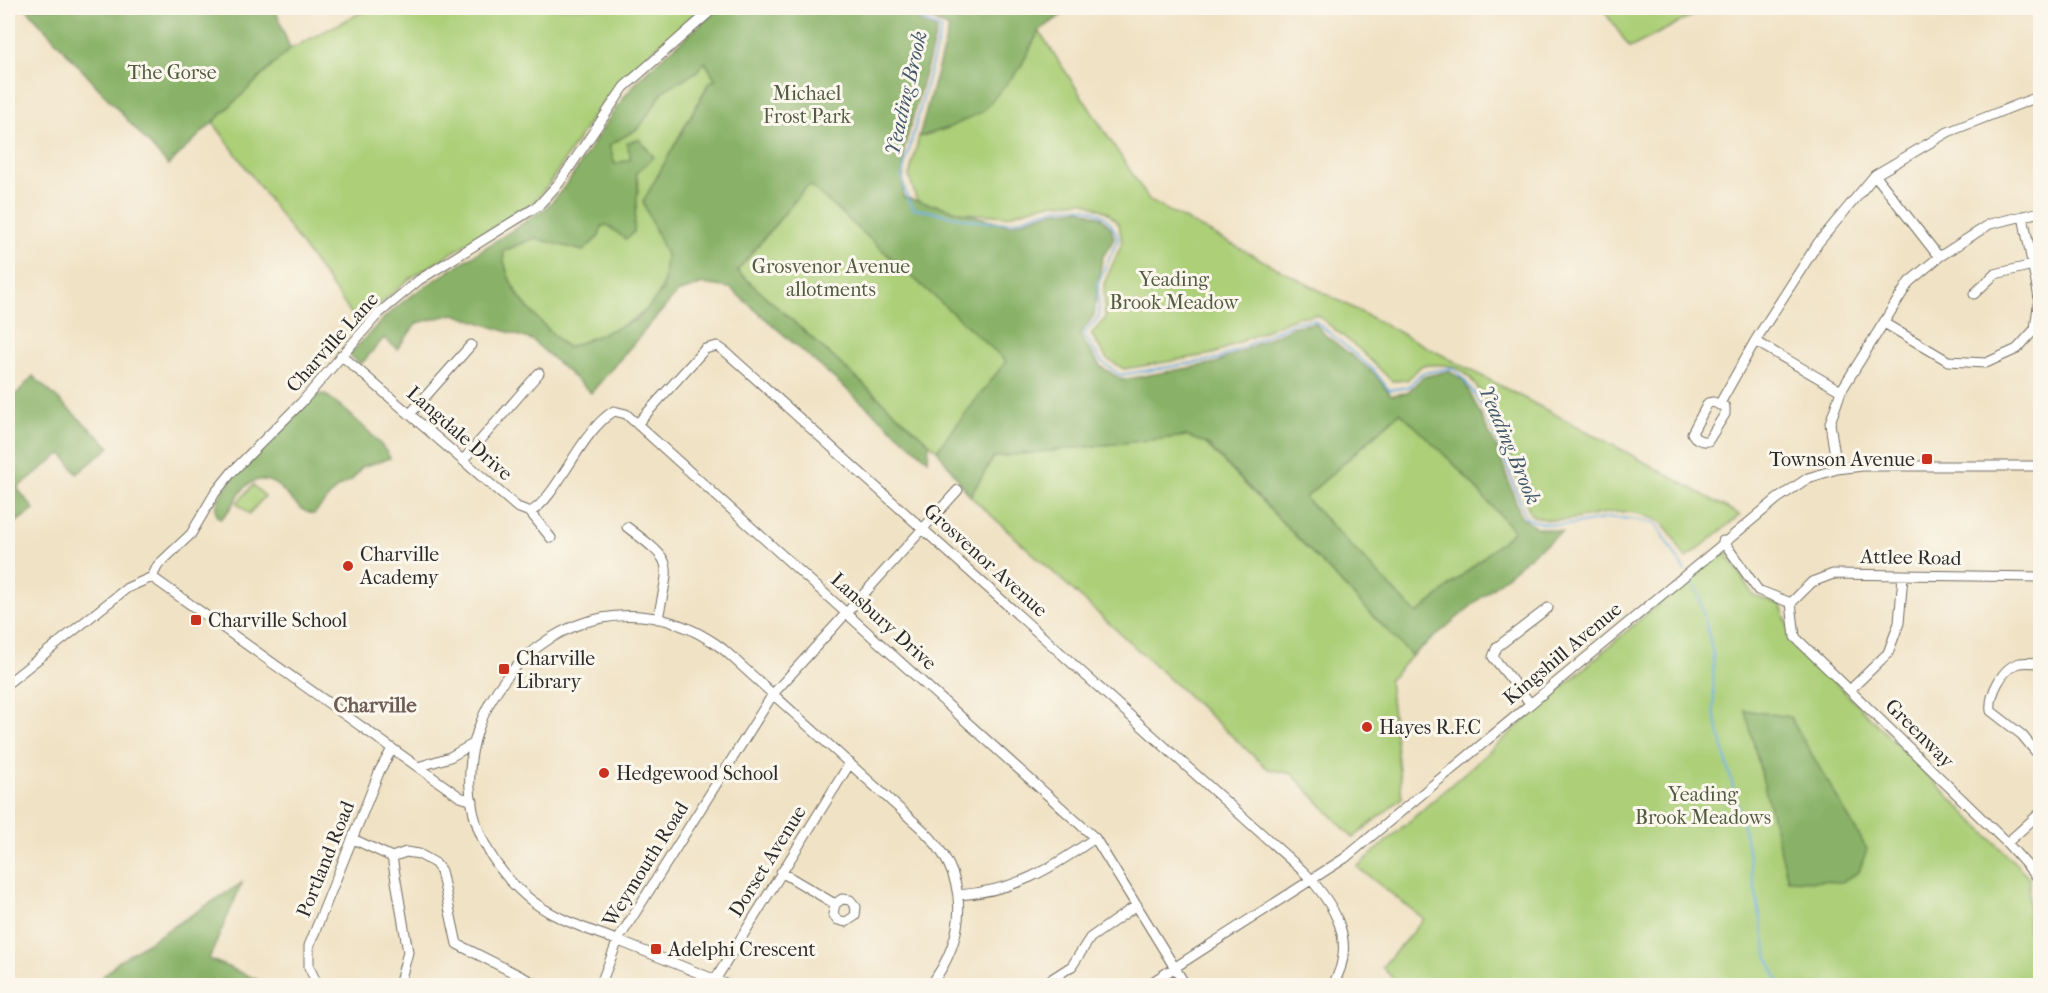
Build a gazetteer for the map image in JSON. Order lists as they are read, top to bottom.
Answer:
{
  "streets": {
    "street": [
      "Charville Lane",
      "Langdale Drive",
      "Attlee Road",
      "Grosvenor Avenue",
      "Lansbury Drive",
      "Kingshill Avenue",
      "Greenway",
      "Portland Road",
      "Dorset Avenue",
      "Weymouth Road"
    ]
  },
  "crossings": [
    ["Charville Lane", "Langdale Drive"],
    ["Langdale Drive", "Lansbury Drive"],
    ["Attlee Road", "Greenway"],
    ["Grosvenor Avenue", "Lansbury Drive"],
    ["Grosvenor Avenue", "Kingshill Avenue"],
    ["Grosvenor Avenue", "Weymouth Road"],
    ["Lansbury Drive", "Kingshill Avenue"],
    ["Lansbury Drive", "Weymouth Road"]
  ],
  "districts": ["Charville"],
  "water": ["Yeading Brook"],
  "parks": [
    "The Gorse",
    "Michael Frost Park",
    "Grosvenor Avenue allotments",
    "Yeading Brook Meadow",
    "Yeading Brook Meadows"
  ],
  "places": {
    "transit": [
      "Townson Avenue",
      "Charville School",
      "Charville Library",
      "Adelphi Crescent"
    ],
    "other": ["Charville Academy", "Hayes R.F.C", "Hedgewood School"]
  }
}
